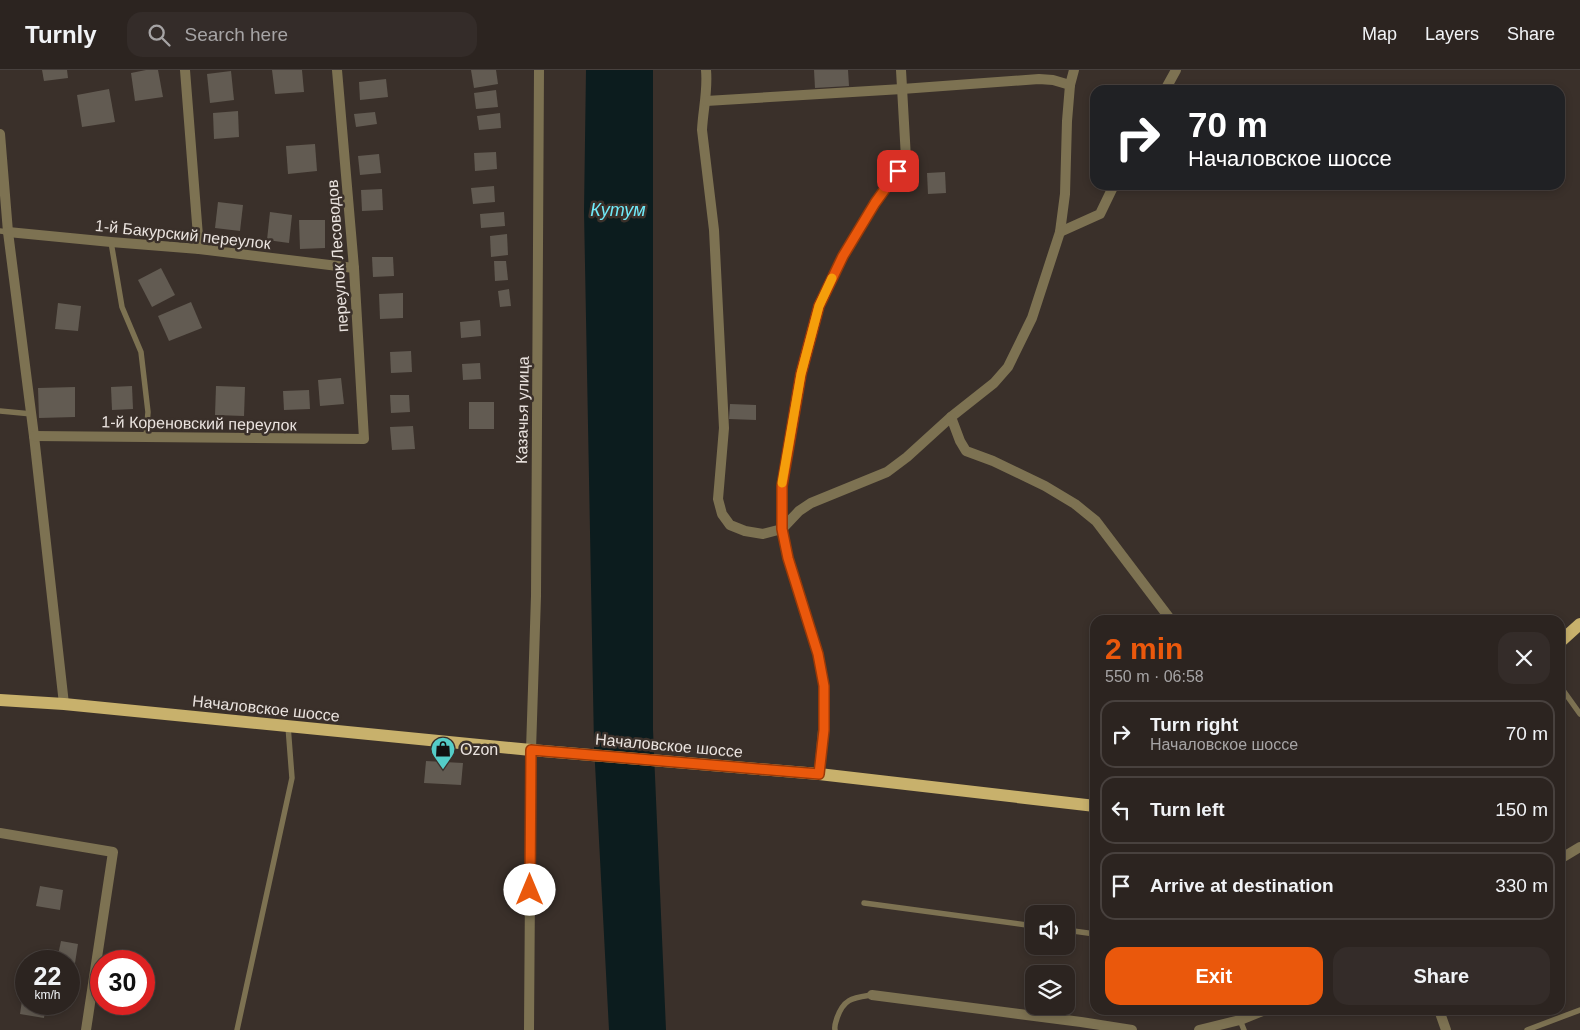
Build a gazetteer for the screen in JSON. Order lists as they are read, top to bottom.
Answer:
{
  "streets": {
    "main road": ["Началовское шоссе"],
    "street": [
      "1-й Бакурский переулок",
      "переулок Лесоводов",
      "Казачья улица",
      "1-й Кореновский переулок"
    ]
  },
  "crossings": [
    ["1-й Бакурский переулок", "переулок Лесоводов"],
    ["переулок Лесоводов", "1-й Кореновский переулок"],
    ["Казачья улица", "Началовское шоссе"]
  ],
  "water": ["Кутум"],
  "places": {
    "shop": ["Ozon"]
  },
  "page": {
    "header": "Turnly",
    "search": "Search here",
    "nav": ["Map", "Layers", "Share"],
    "turn": ["70 m", "Началовское шоссе"],
    "heading": ["2 min", "550 m · 06:58"],
    "list": [
      {
        "name": "Turn right",
        "note": "Началовское шоссе",
        "value": "70 m"
      },
      {
        "name": "Turn left",
        "value": "150 m"
      },
      {
        "name": "Arrive at destination",
        "value": "330 m"
      }
    ],
    "buttons": ["Exit", "Share"],
    "speed": "22 km/h",
    "limit": "30"
  }
}
